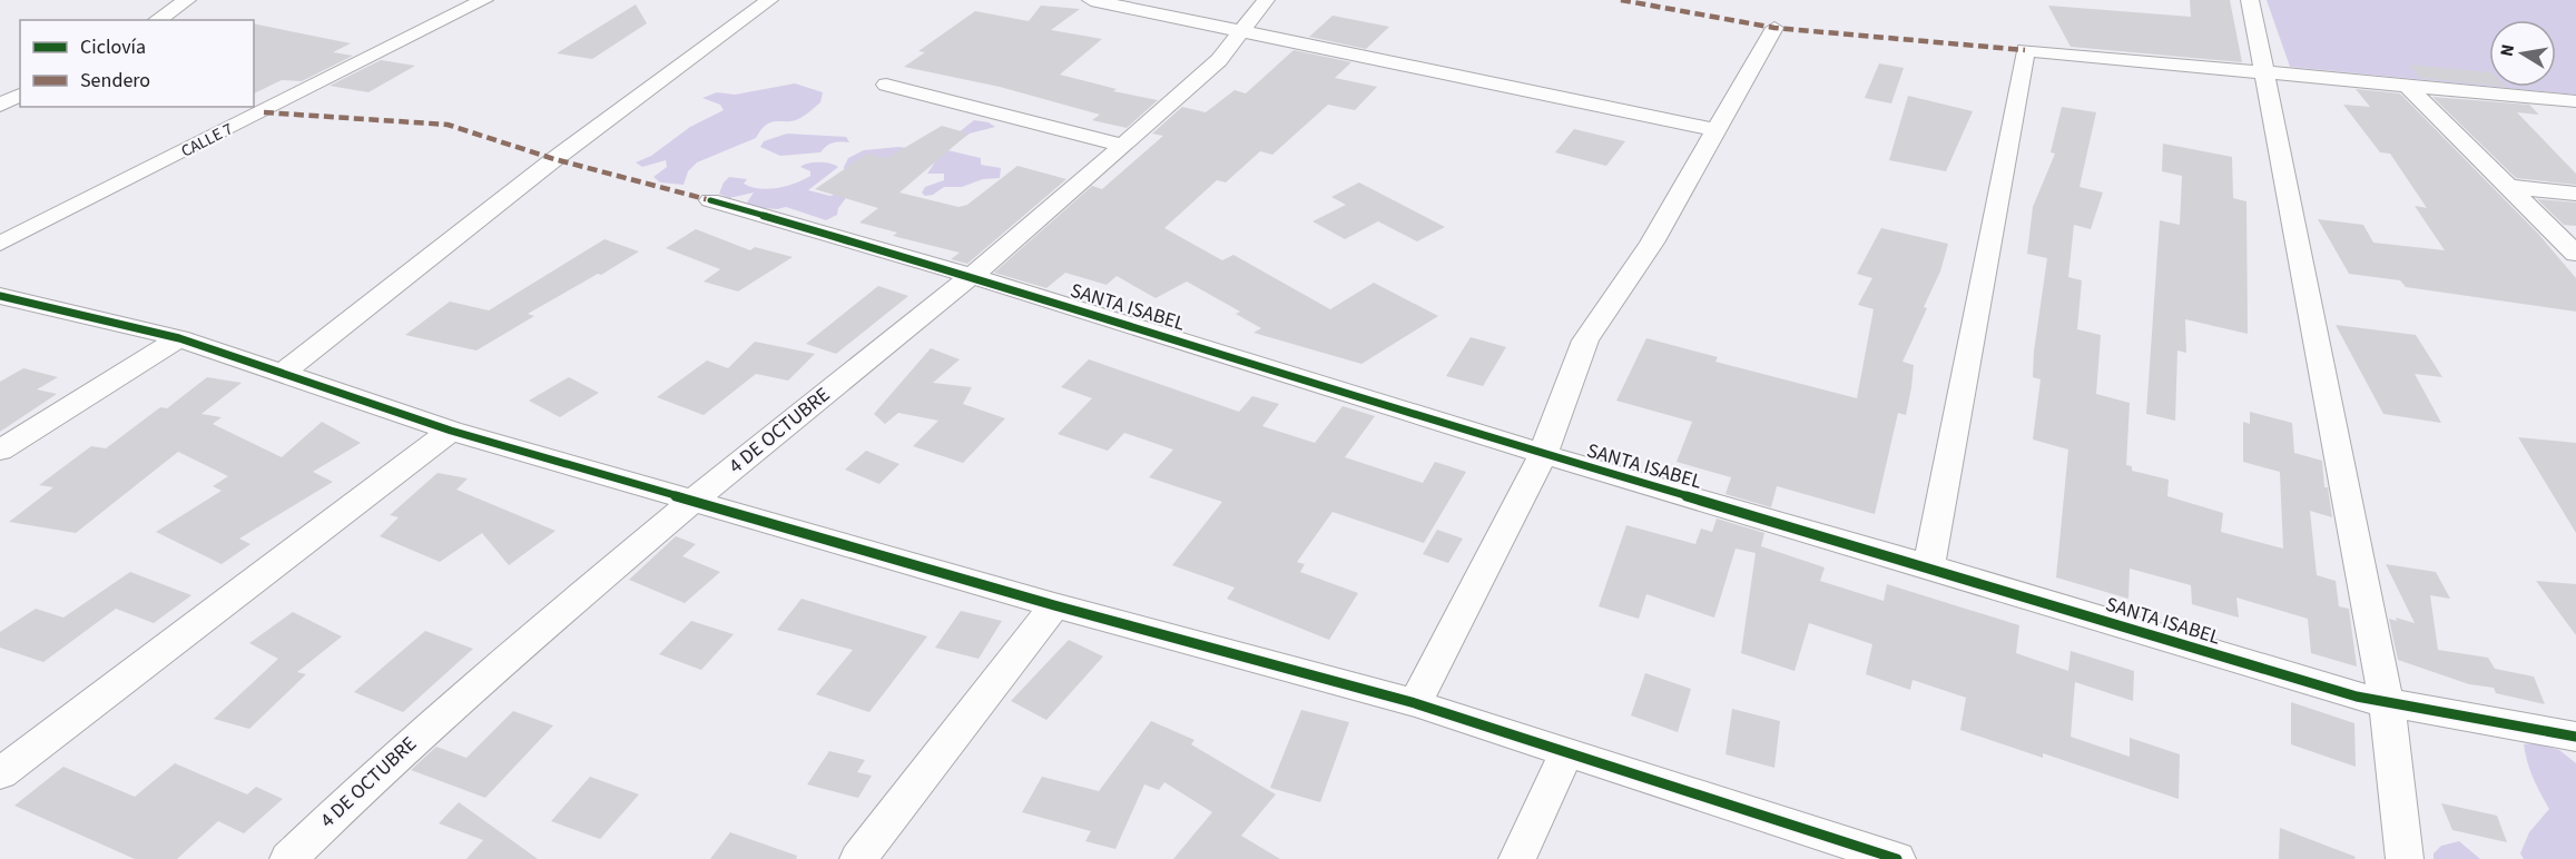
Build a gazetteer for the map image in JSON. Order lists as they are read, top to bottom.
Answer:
{
  "streets": {
    "street": ["CALLE 7", "SANTA ISABEL", "4 DE OCTUBRE"]
  },
  "crossings": [
    ["SANTA ISABEL", "4 DE OCTUBRE"]
  ],
  "legend": ["Ciclovía", "Sendero"],
  "north": "left"
}
